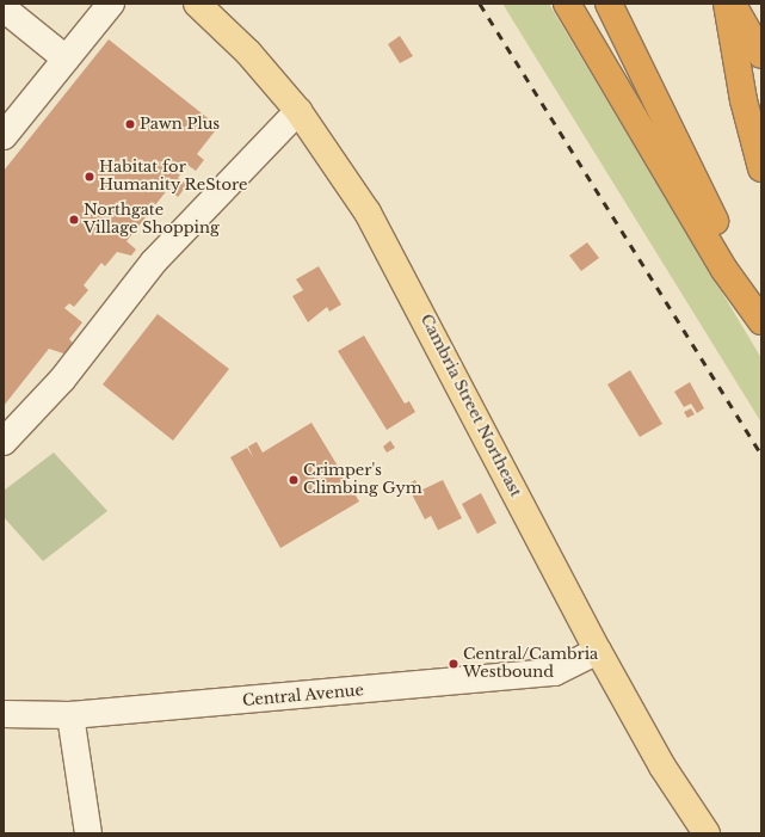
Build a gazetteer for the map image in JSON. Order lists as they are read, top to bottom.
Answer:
{
  "streets": {
    "main road": ["Cambria Street Northeast"],
    "street": ["Central Avenue"]
  },
  "crossings": [
    ["Cambria Street Northeast", "Central Avenue"]
  ],
  "places": [
    "Pawn Plus",
    "Habitat for Humanity ReStore",
    "Northgate Village Shopping",
    "Crimper's Climbing Gym",
    "Central/Cambria Westbound"
  ]
}
